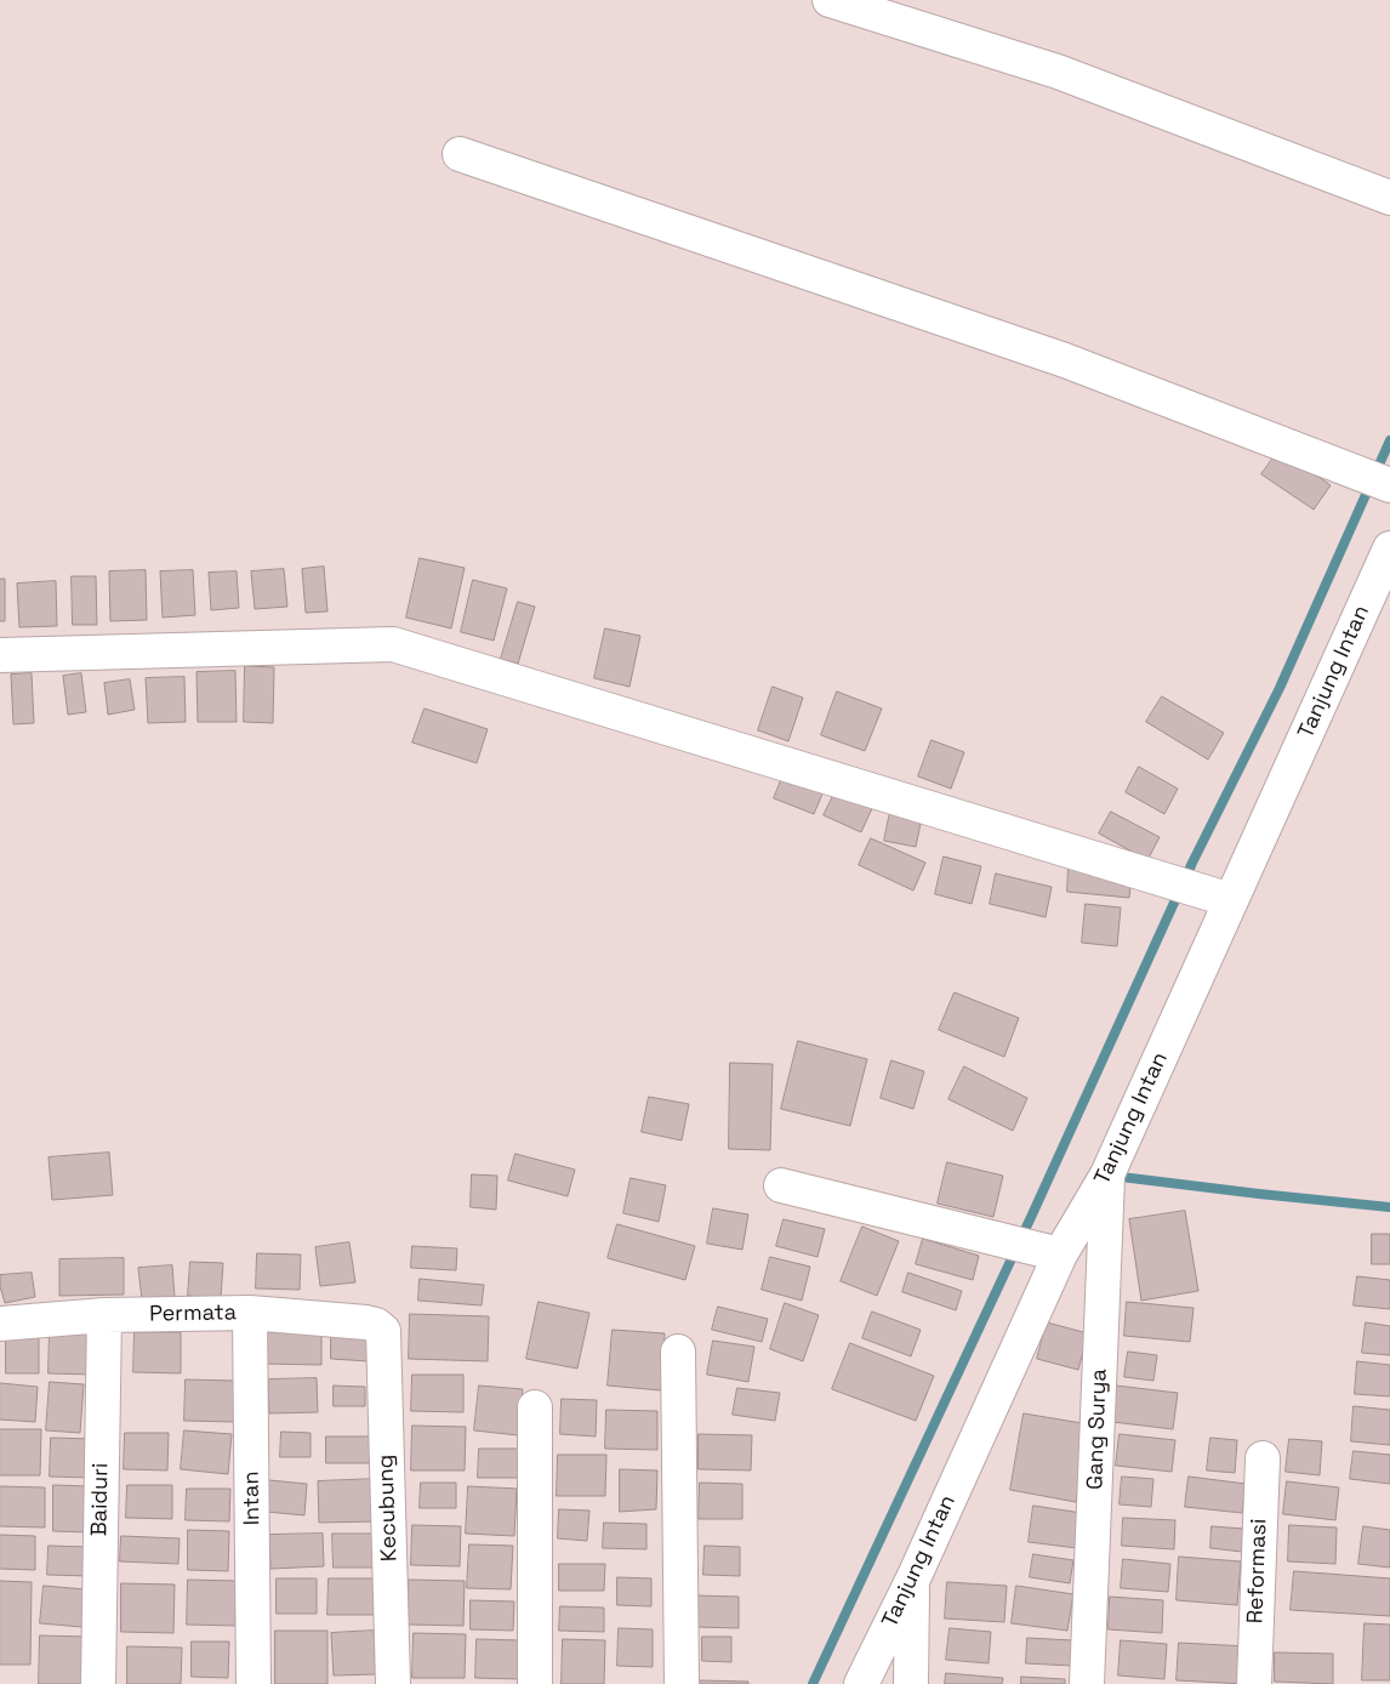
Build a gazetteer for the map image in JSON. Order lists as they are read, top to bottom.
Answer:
{
  "streets": {
    "street": [
      "Tanjung Intan",
      "Permata",
      "Gang Surya",
      "Intan",
      "Baiduri",
      "Kecubung",
      "Reformasi"
    ]
  },
  "crossings": [
    ["Tanjung Intan", "Gang Surya"],
    ["Permata", "Intan"],
    ["Permata", "Baiduri"],
    ["Permata", "Kecubung"]
  ]
}
